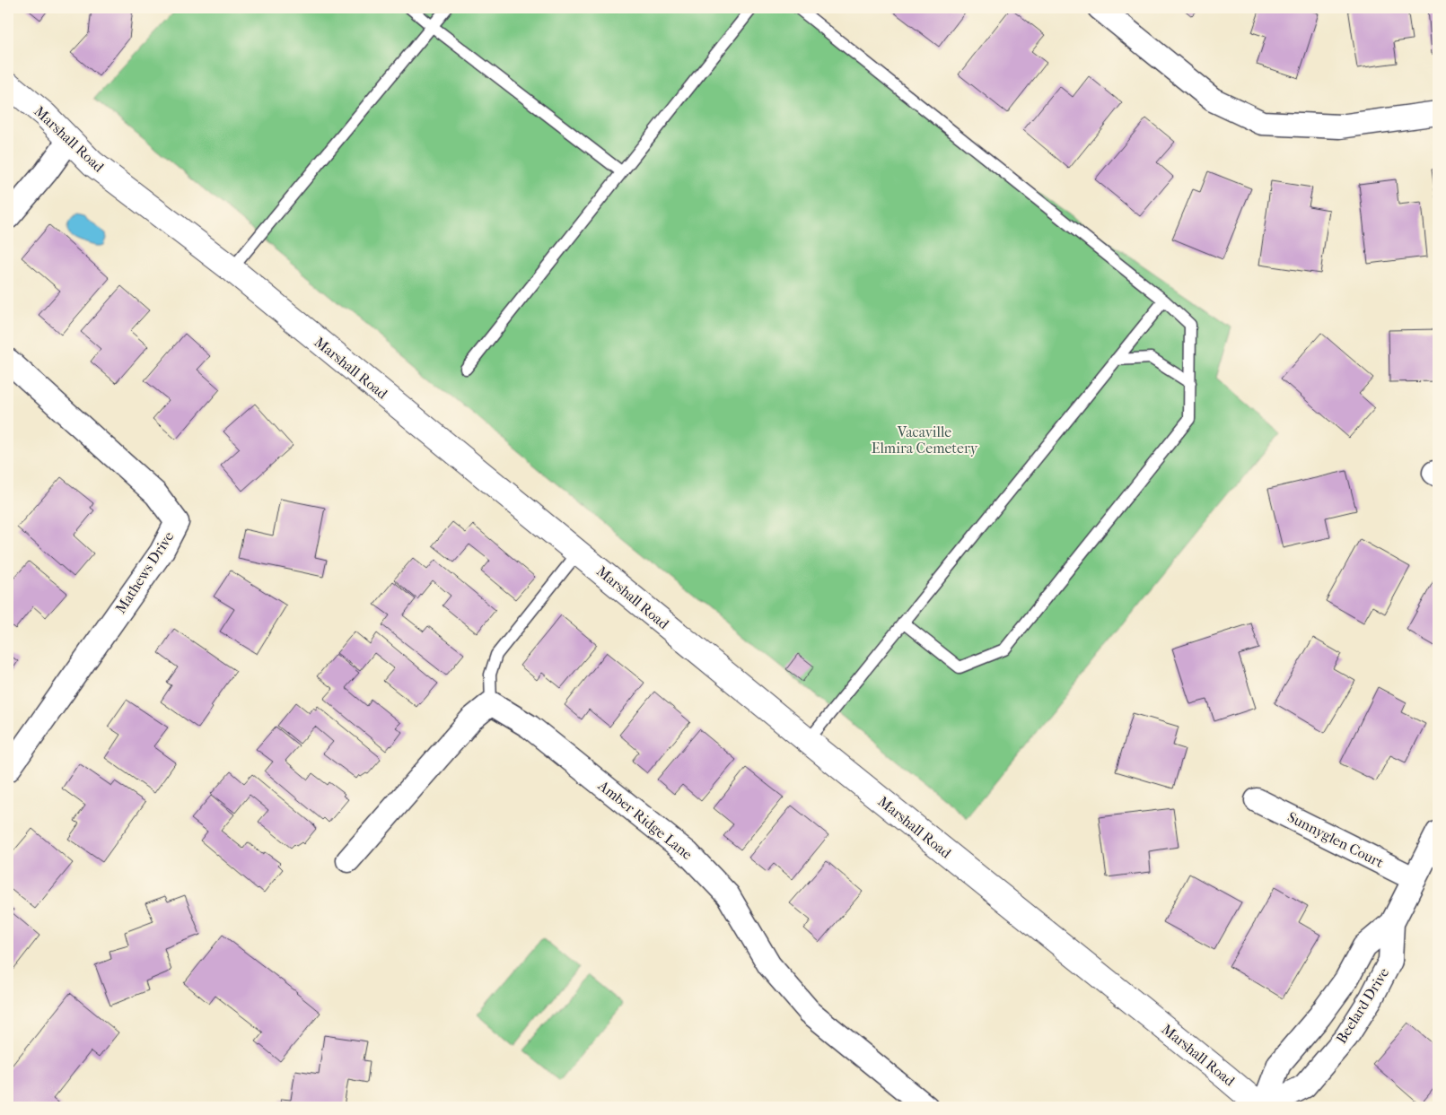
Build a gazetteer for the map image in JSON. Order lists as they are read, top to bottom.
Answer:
{
  "streets": {
    "street": [
      "Marshall Road",
      "Mathews Drive",
      "Amber Ridge Lane",
      "Sunnyglen Court",
      "Beelard Drive"
    ]
  },
  "crossings": [
    ["Marshall Road", "Beelard Drive"],
    ["Sunnyglen Court", "Beelard Drive"]
  ],
  "parks": ["Vacaville Elmira Cemetery"]
}
